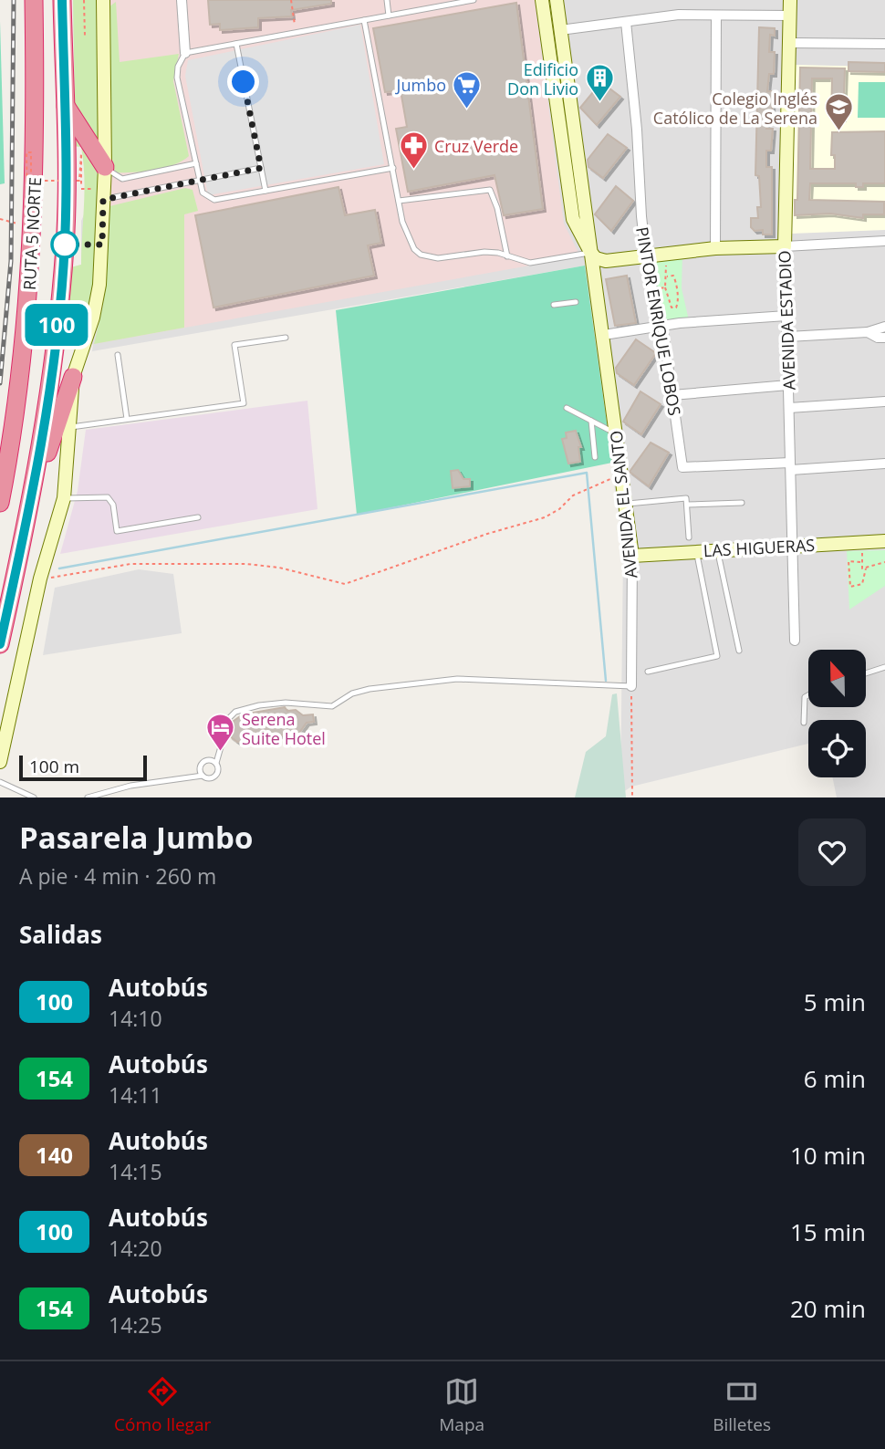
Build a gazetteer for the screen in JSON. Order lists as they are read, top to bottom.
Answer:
{
  "streets": {
    "highway": ["RUTA 5 NORTE"],
    "street": [
      "AVENIDA ESTADIO",
      "PINTOR ENRIQUE LOBOS",
      "AVENIDA EL SANTO",
      "LAS HIGUERAS"
    ]
  },
  "crossings": [
    ["AVENIDA ESTADIO", "PINTOR ENRIQUE LOBOS"],
    ["AVENIDA ESTADIO", "LAS HIGUERAS"],
    ["AVENIDA EL SANTO", "LAS HIGUERAS"]
  ],
  "places": {
    "building": ["Edificio Don Livio"],
    "supermarket": ["Jumbo"],
    "school or university": ["Colegio Inglés Católico de La Serena"],
    "pharmacy": ["Cruz Verde"],
    "hotel": ["Serena Suite Hotel"]
  },
  "lines": ["bus line 100"],
  "scale_bar": "100 m",
  "north": "top",
  "page": {
    "on_map": "100",
    "scale": "100 m",
    "heading": [
      ["Pasarela Jumbo", "A pie · 4 min · 260 m"],
      "Salidas"
    ],
    "list": [
      {
        "mark": "100",
        "name": "Autobús",
        "note": "14:10",
        "value": "5 min"
      },
      {
        "mark": "154",
        "name": "Autobús",
        "note": "14:11",
        "value": "6 min"
      },
      {
        "mark": "140",
        "name": "Autobús",
        "note": "14:15",
        "value": "10 min"
      },
      {
        "mark": "100",
        "name": "Autobús",
        "note": "14:20",
        "value": "15 min"
      },
      {
        "mark": "154",
        "name": "Autobús",
        "note": "14:25",
        "value": "20 min"
      }
    ],
    "tabs": ["Cómo llegar", "Mapa", "Billetes"]
  }
}
